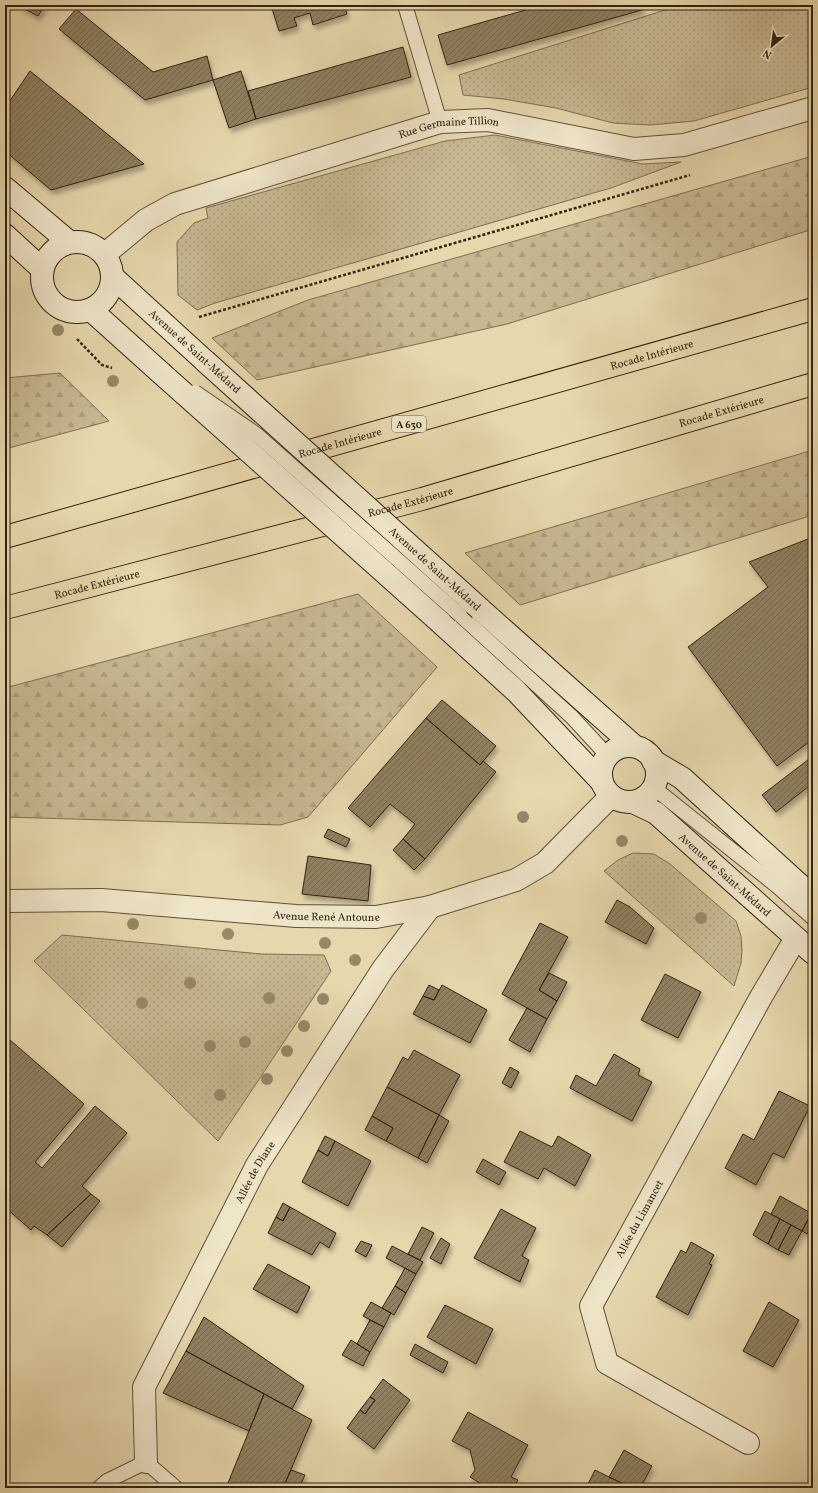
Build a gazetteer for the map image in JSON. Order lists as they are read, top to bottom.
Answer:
{
  "streets": {
    "highway": ["Rocade Intérieure", "Rocade Extérieure", "A 630"],
    "street": [
      "Rue Germaine Tillion",
      "Avenue de Saint-Médard",
      "Avenue René Antoune",
      "Allée de Diane",
      "Allée du Limancet"
    ]
  },
  "crossings": [
    ["Rue Germaine Tillion", "Avenue de Saint-Médard"],
    ["Avenue de Saint-Médard", "Avenue René Antoune"],
    ["Avenue de Saint-Médard", "Allée du Limancet"],
    ["Avenue René Antoune", "Allée de Diane"]
  ],
  "north": "bottom left"
}
